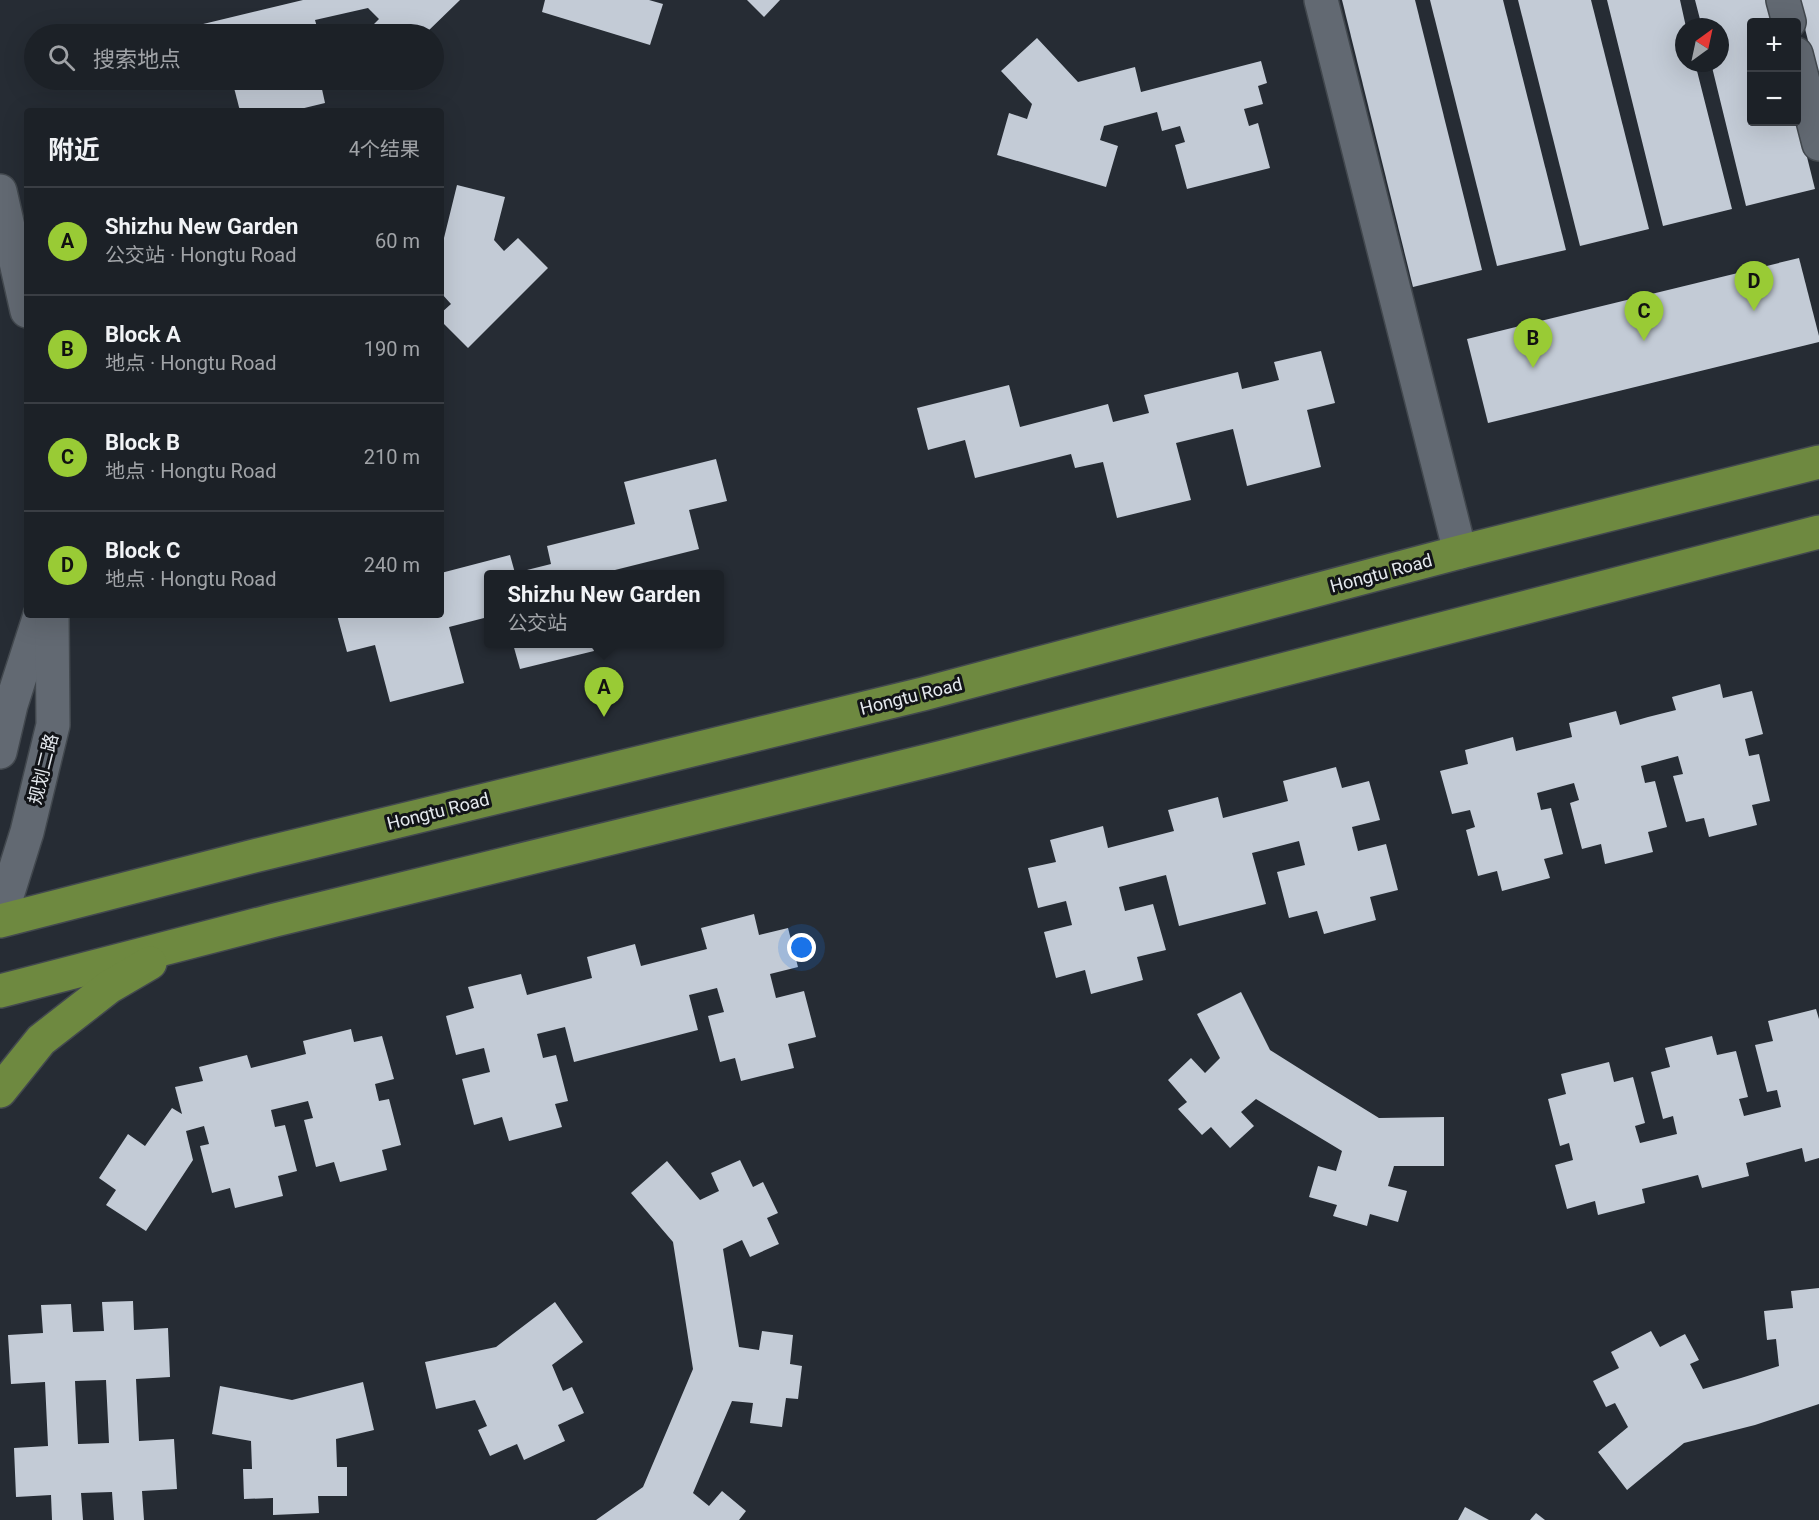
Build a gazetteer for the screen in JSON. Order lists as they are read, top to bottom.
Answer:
{
  "streets": {
    "main road": ["Hongtu Road"],
    "street": ["规划二路"]
  },
  "crossings": [
    ["Hongtu Road", "规划二路"]
  ],
  "north": "top right",
  "page": {
    "map_buttons": ["+", "−"],
    "search": "搜索地点",
    "heading": ["附近", "4个结果"],
    "list": [
      {
        "mark": "A",
        "name": "Shizhu New Garden",
        "note": "公交站 · Hongtu Road",
        "value": "60 m"
      },
      {
        "mark": "B",
        "name": "Block A",
        "note": "地点 · Hongtu Road",
        "value": "190 m"
      },
      {
        "mark": "C",
        "name": "Block B",
        "note": "地点 · Hongtu Road",
        "value": "210 m"
      },
      {
        "mark": "D",
        "name": "Block C",
        "note": "地点 · Hongtu Road",
        "value": "240 m"
      }
    ],
    "pins": [
      "D",
      "C",
      "B",
      "A"
    ],
    "popup": ["Shizhu New Garden", "公交站"]
  }
}
